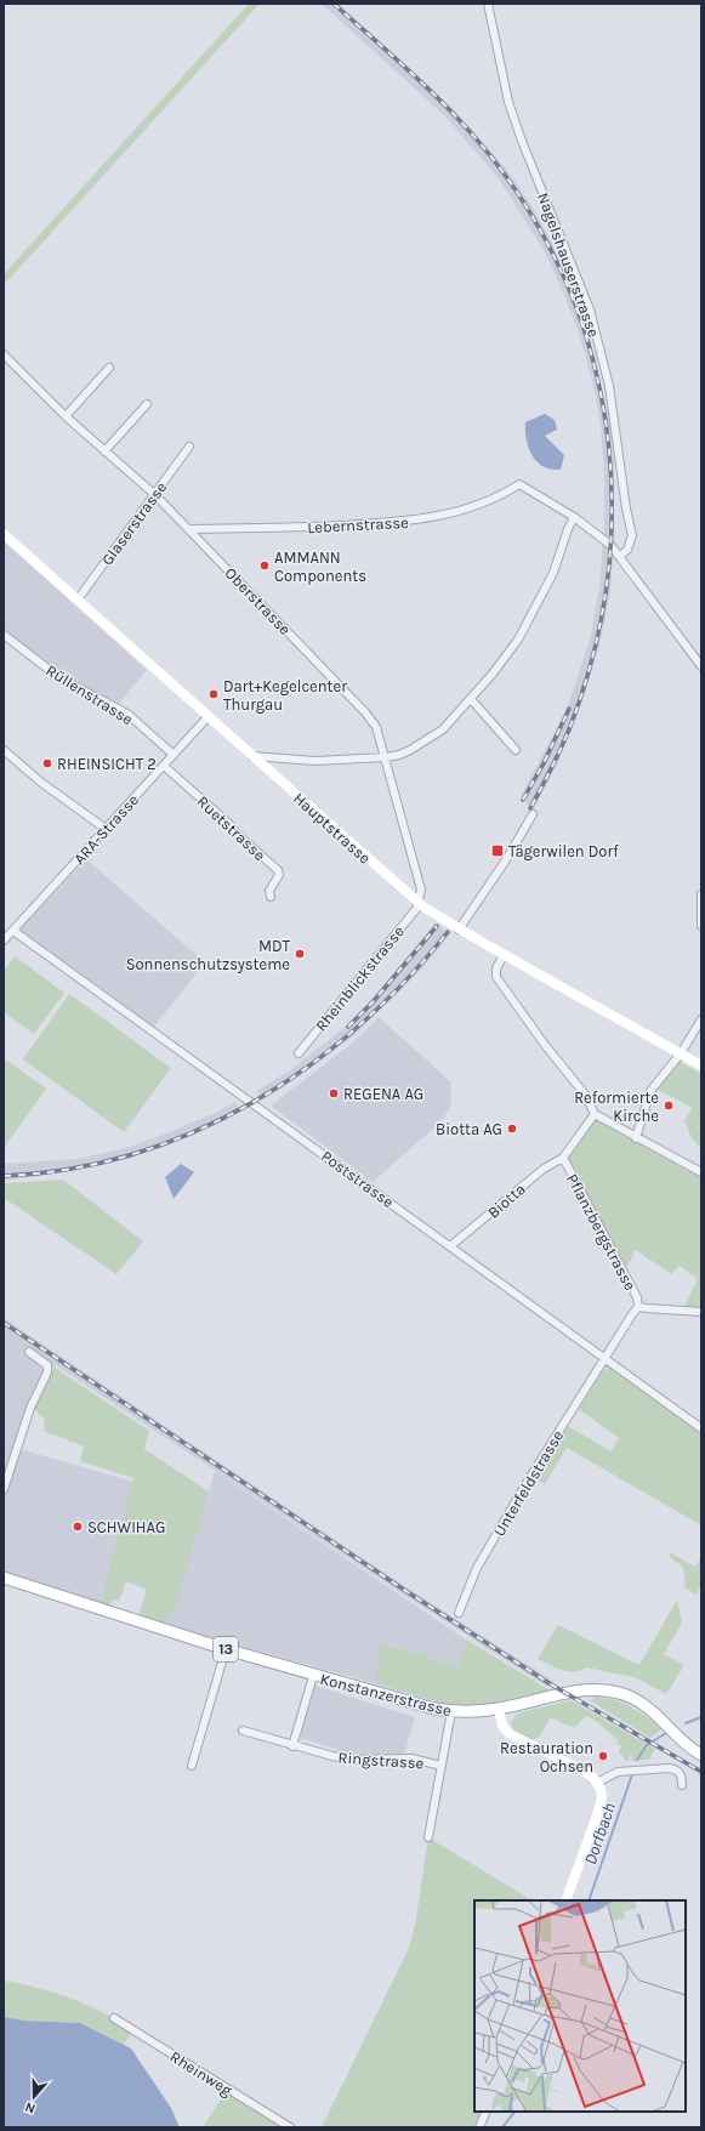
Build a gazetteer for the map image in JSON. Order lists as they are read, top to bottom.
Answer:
{
  "streets": {
    "main road": ["13", "Konstanzerstrasse"],
    "street": [
      "Nagelshauserstrasse",
      "Glaserstrasse",
      "Lebernstrasse",
      "Oberstrasse",
      "Rüllenstrasse",
      "Ruetstrasse",
      "Hauptstrasse",
      "ARA-Strasse",
      "Rheinblickstrasse",
      "Poststrasse",
      "Biotta",
      "Pflanzbergstrasse",
      "Unterfeldstrasse",
      "Ringstrasse",
      "Rheinweg"
    ]
  },
  "crossings": [
    ["Glaserstrasse", "Oberstrasse"],
    ["Glaserstrasse", "Hauptstrasse"],
    ["Lebernstrasse", "Oberstrasse"],
    ["Oberstrasse", "Hauptstrasse"],
    ["Oberstrasse", "Rheinblickstrasse"],
    ["Rüllenstrasse", "ARA-Strasse"],
    ["Ruetstrasse", "ARA-Strasse"],
    ["Hauptstrasse", "ARA-Strasse"],
    ["Hauptstrasse", "Rheinblickstrasse"],
    ["ARA-Strasse", "Poststrasse"],
    ["Poststrasse", "Biotta"],
    ["Poststrasse", "Unterfeldstrasse"],
    ["Biotta", "Pflanzbergstrasse"],
    ["Pflanzbergstrasse", "Unterfeldstrasse"]
  ],
  "water": ["Dorfbach"],
  "places": {
    "other": [
      "AMMANN Components",
      "Dart+Kegelcenter Thurgau",
      "RHEINSICHT 2",
      "MDT Sonnenschutzsysteme",
      "REGENA AG",
      "Reformierte Kirche",
      "Biotta AG",
      "SCHWIHAG",
      "Restauration Ochsen"
    ],
    "transit": ["Tägerwilen Dorf"]
  },
  "north": "bottom"
}
